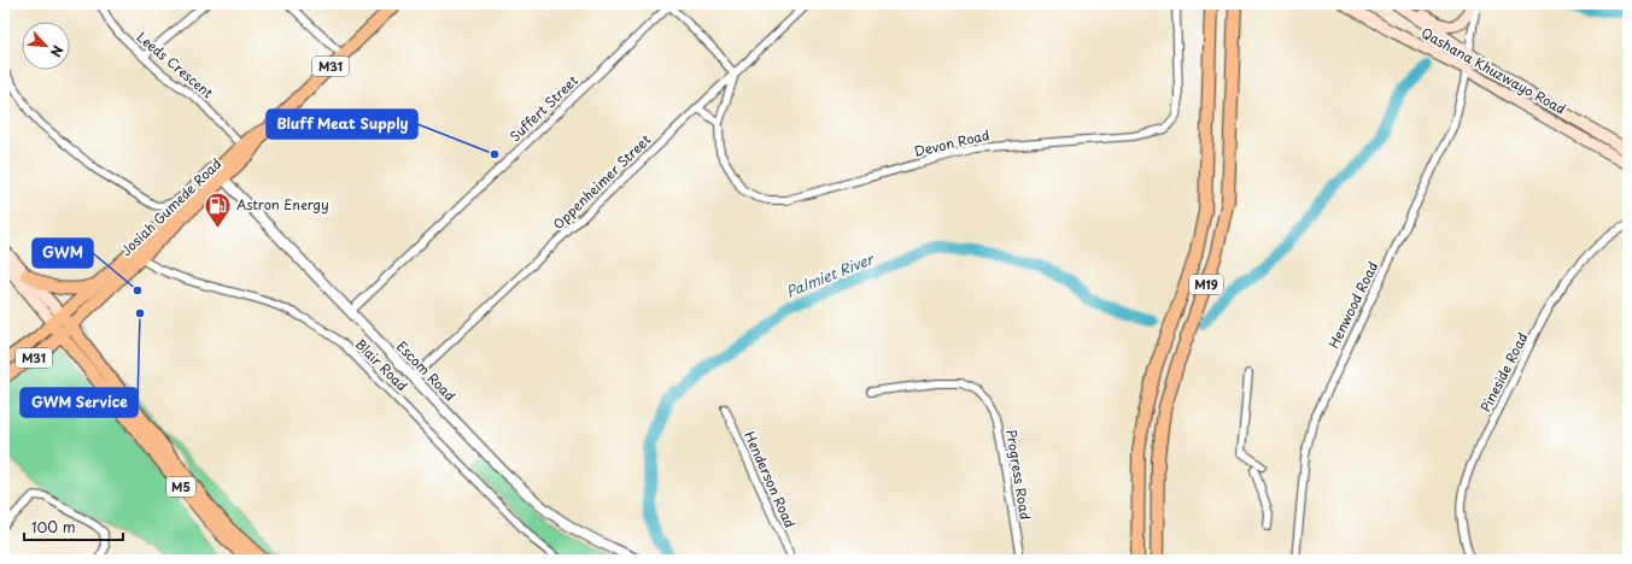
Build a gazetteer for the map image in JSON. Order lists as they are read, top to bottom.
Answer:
{
  "streets": {
    "main road": [
      "M31",
      "Qashana Khuzwayo Road",
      "Josiah Gumede Road",
      "M19",
      "M5"
    ],
    "street": [
      "Leeds Crescent",
      "Suffert Street",
      "Devon Road",
      "Oppenheimer Street",
      "Henwood Road",
      "Blair Road",
      "Escom Road",
      "Pineside Road",
      "Progress Road",
      "Henderson Road"
    ]
  },
  "crossings": [
    ["Leeds Crescent", "Josiah Gumede Road"],
    ["Qashana Khuzwayo Road", "Henwood Road"],
    ["Suffert Street", "Escom Road"],
    ["Devon Road", "Oppenheimer Street"],
    ["Oppenheimer Street", "Escom Road"],
    ["Josiah Gumede Road", "Blair Road"],
    ["Josiah Gumede Road", "Escom Road"],
    ["Josiah Gumede Road", "M5"]
  ],
  "water": ["Palmiet River"],
  "places": {
    "other": ["Bluff Meat Supply", "GWM", "GWM Service"],
    "fuel station": ["Astron Energy"]
  },
  "scale_bar": "100 m",
  "north": "bottom right"
}
